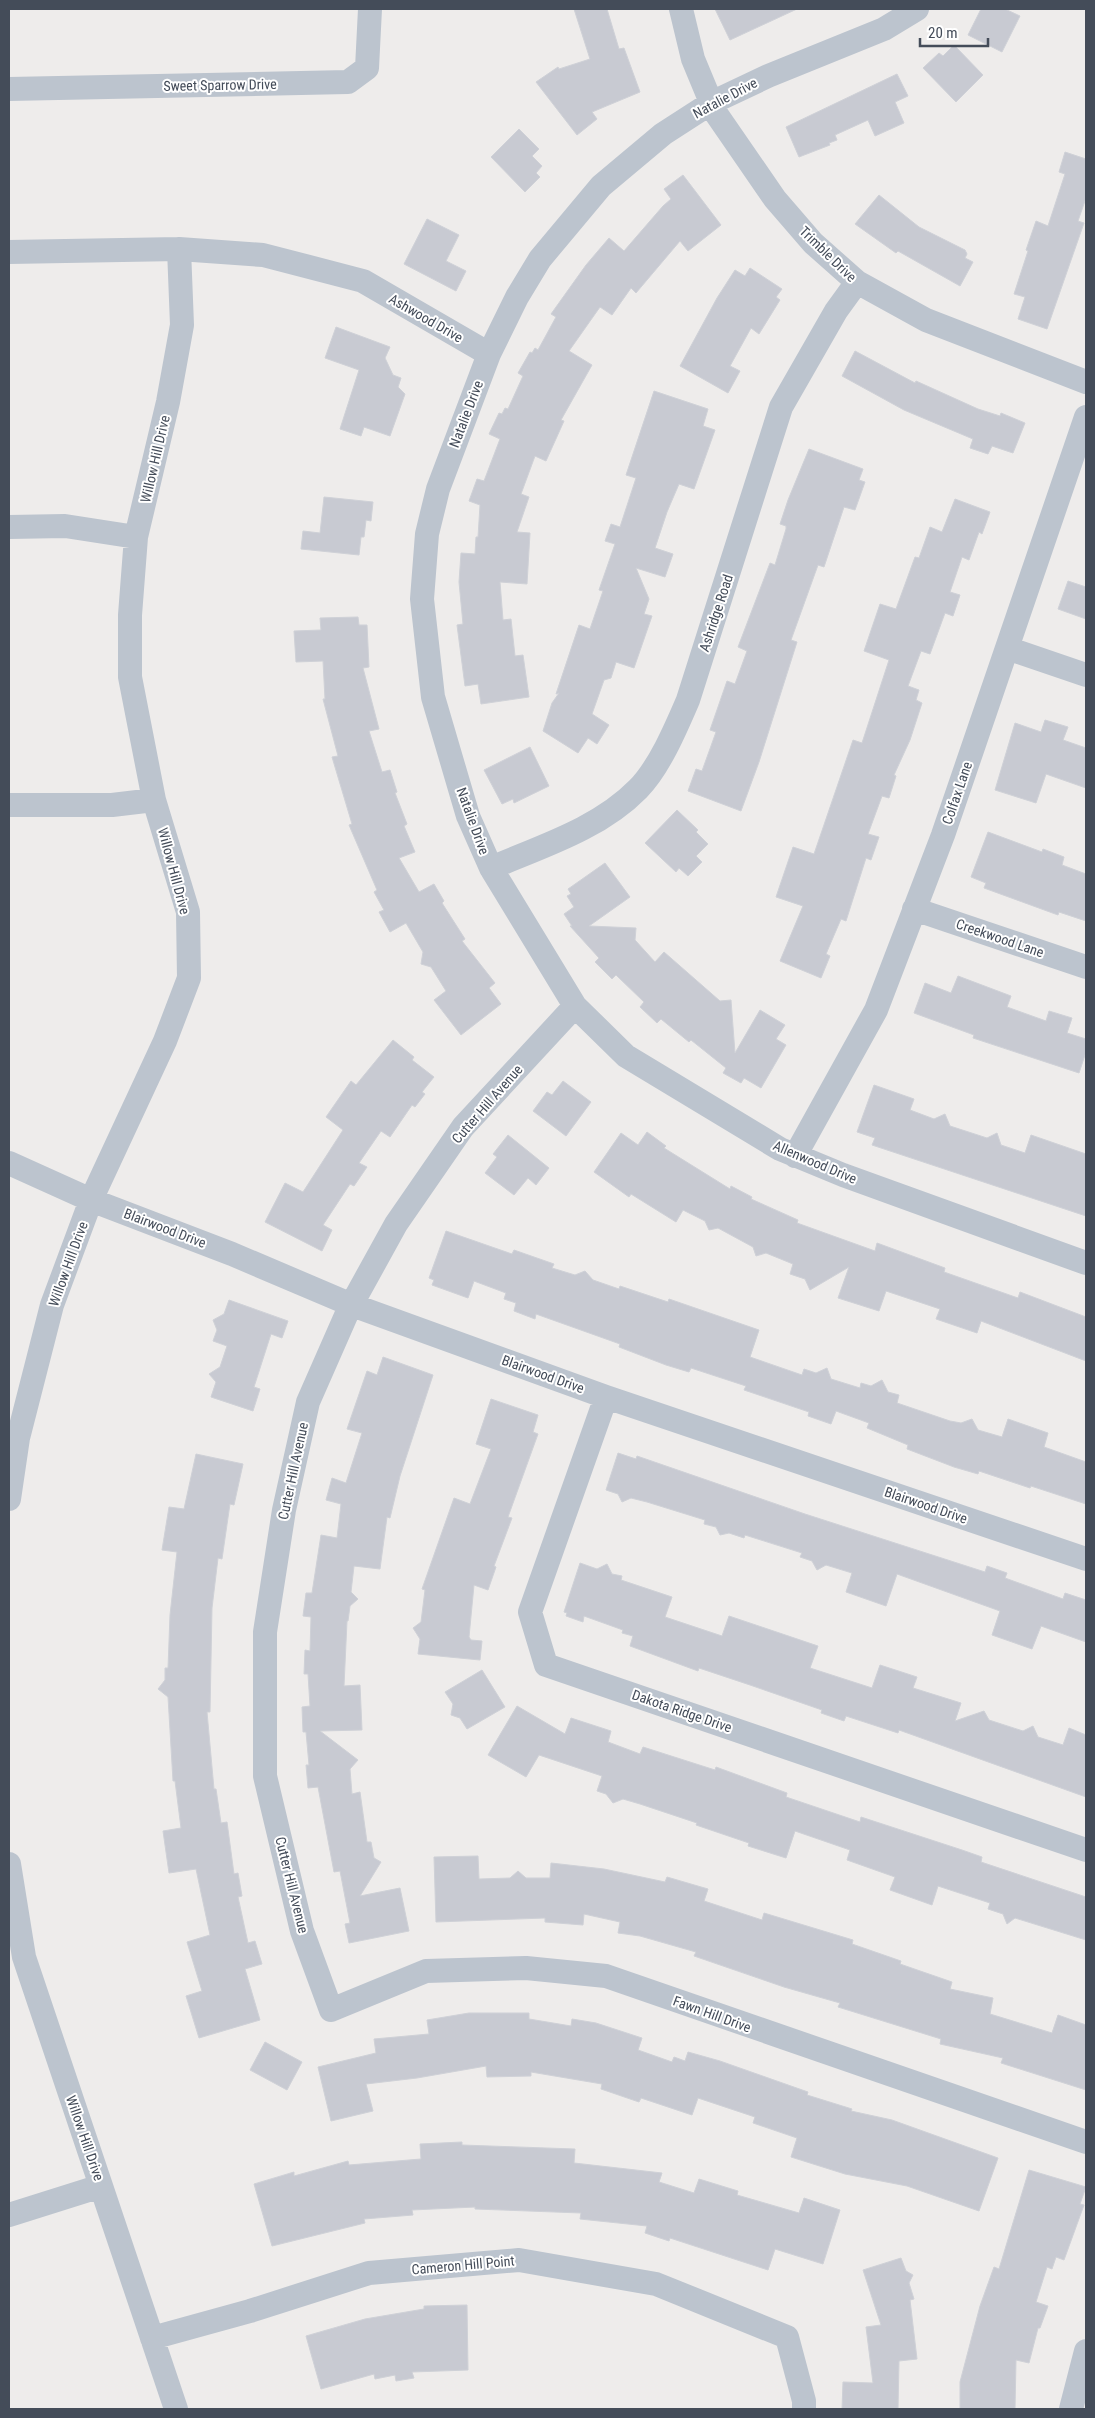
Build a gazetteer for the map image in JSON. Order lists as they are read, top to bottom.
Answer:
{
  "streets": {
    "street": [
      "Sweet Sparrow Drive",
      "Natalie Drive",
      "Trimble Drive",
      "Ashwood Drive",
      "Willow Hill Drive",
      "Ashridge Road",
      "Colfax Lane",
      "Creekwood Lane",
      "Cutter Hill Avenue",
      "Allenwood Drive",
      "Blairwood Drive",
      "Dakota Ridge Drive",
      "Fawn Hill Drive",
      "Cameron Hill Point"
    ]
  },
  "crossings": [
    ["Natalie Drive", "Trimble Drive"],
    ["Natalie Drive", "Ashwood Drive"],
    ["Natalie Drive", "Ashridge Road"],
    ["Natalie Drive", "Cutter Hill Avenue"],
    ["Natalie Drive", "Allenwood Drive"],
    ["Trimble Drive", "Ashridge Road"],
    ["Ashwood Drive", "Willow Hill Drive"],
    ["Willow Hill Drive", "Blairwood Drive"],
    ["Willow Hill Drive", "Cameron Hill Point"],
    ["Colfax Lane", "Creekwood Lane"],
    ["Colfax Lane", "Allenwood Drive"],
    ["Cutter Hill Avenue", "Allenwood Drive"],
    ["Cutter Hill Avenue", "Blairwood Drive"],
    ["Cutter Hill Avenue", "Fawn Hill Drive"],
    ["Blairwood Drive", "Dakota Ridge Drive"]
  ],
  "scale_bar": "20 m"
}
